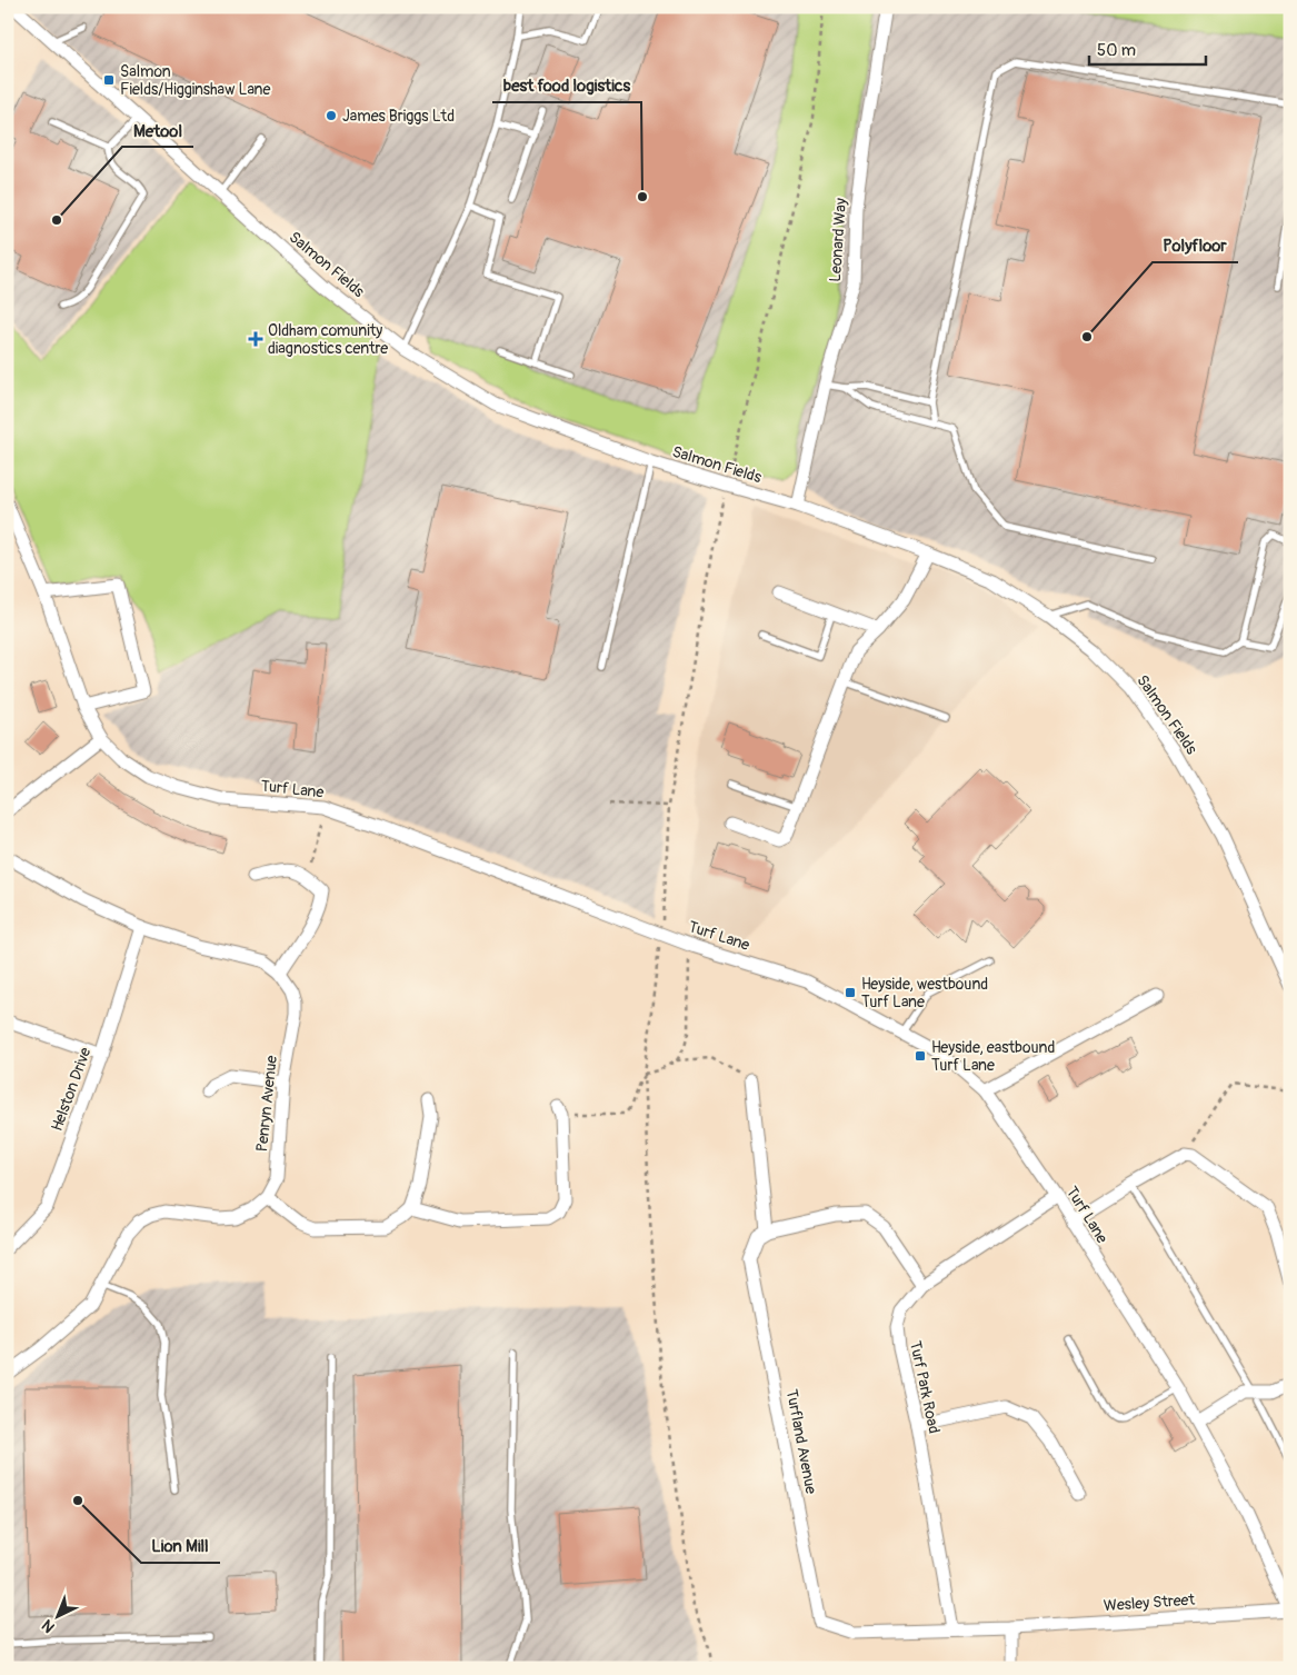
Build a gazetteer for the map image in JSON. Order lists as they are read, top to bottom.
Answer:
{
  "streets": {
    "street": [
      "Leonard Way",
      "Salmon Fields",
      "Turf Lane",
      "Helston Drive",
      "Penryn Avenue",
      "Turf Park Road",
      "Turfland Avenue",
      "Wesley Street"
    ]
  },
  "crossings": [
    ["Leonard Way", "Salmon Fields"],
    ["Turf Lane", "Turf Park Road"],
    ["Turf Lane", "Wesley Street"],
    ["Helston Drive", "Penryn Avenue"],
    ["Turf Park Road", "Turfland Avenue"],
    ["Turfland Avenue", "Wesley Street"]
  ],
  "places": {
    "transit": ["Salmon Fields/Higginshaw Lane", "Heyside, westbound Turf Lane", "Heyside, eastbound Turf Lane"],
    "other": [
      "James Briggs Ltd",
      "best food logistics",
      "Metool",
      "Polyfloor",
      "Lion Mill"
    ],
    "health": ["Oldham comunity diagnostics centre"]
  },
  "scale_bar": "50 m",
  "north": "bottom left"
}
